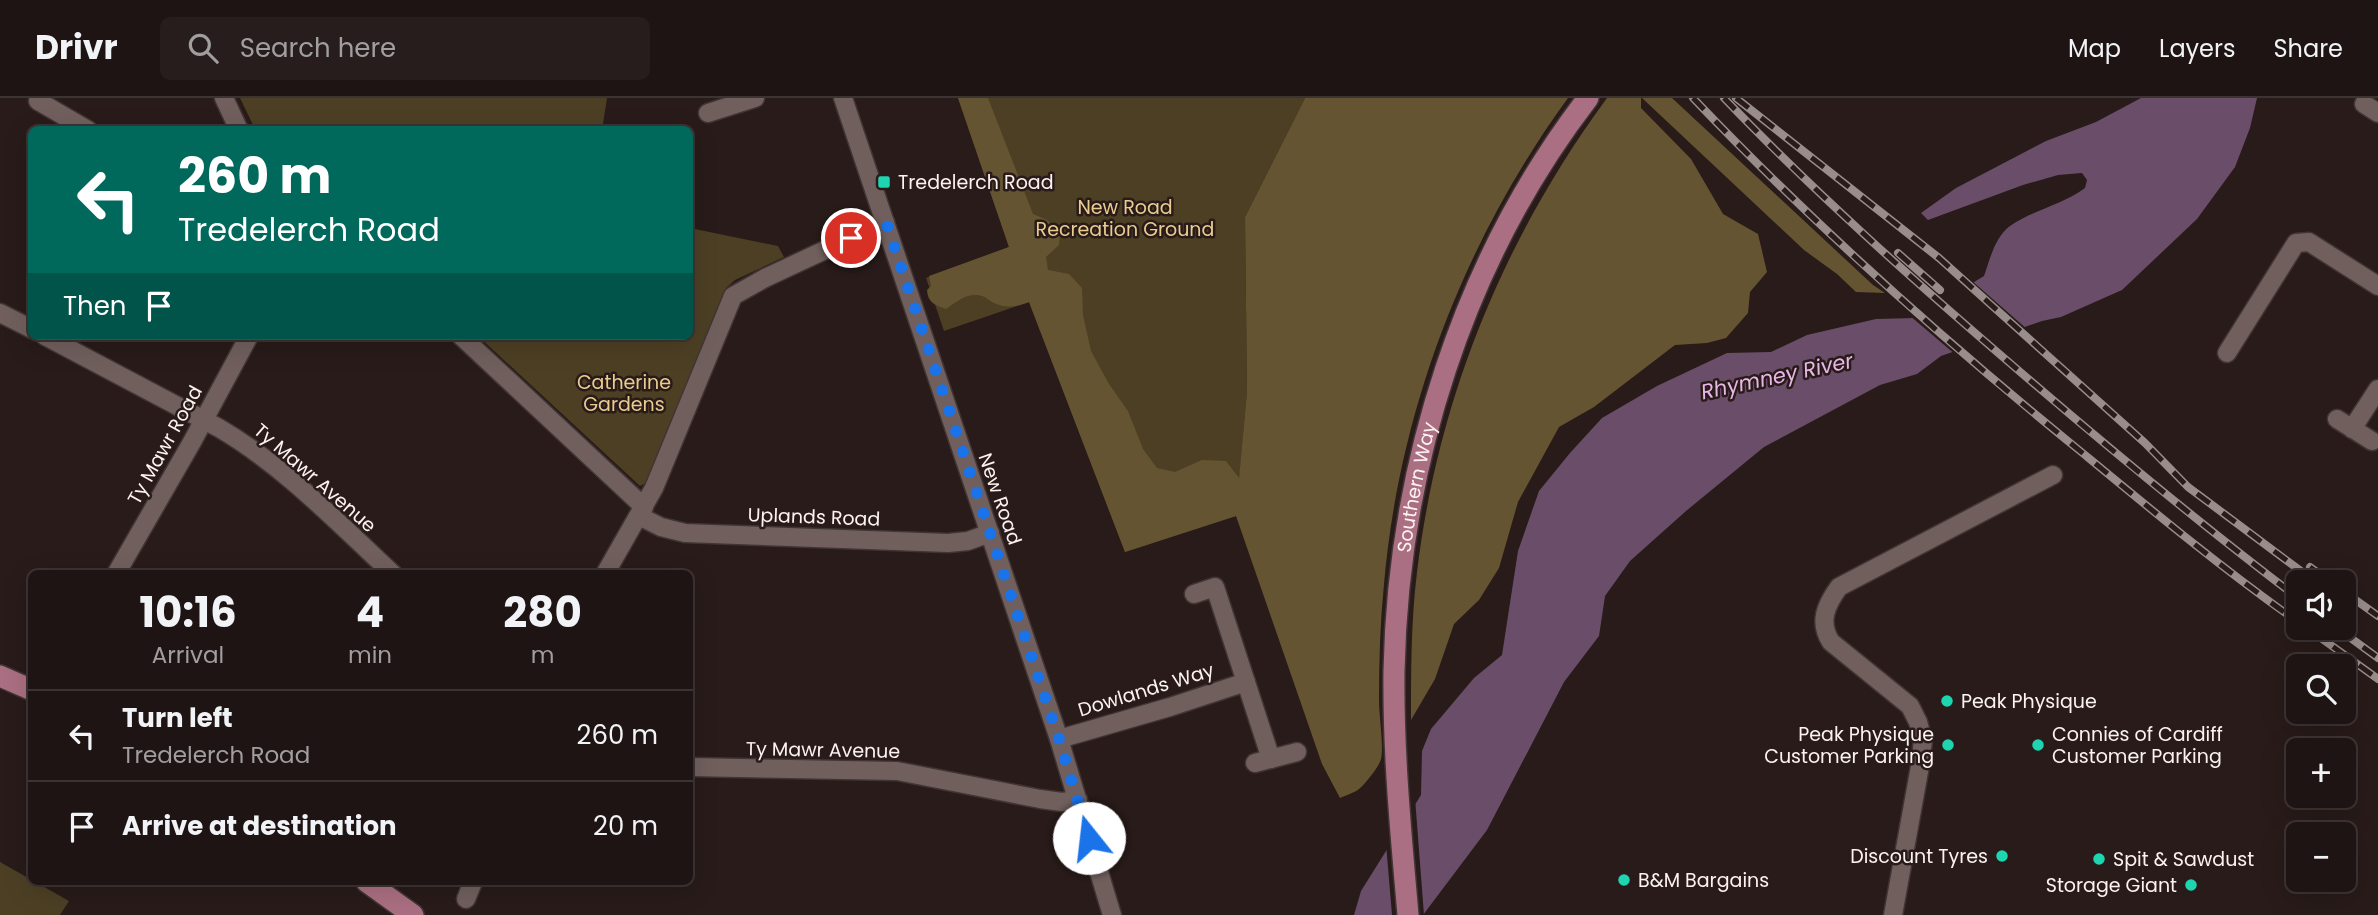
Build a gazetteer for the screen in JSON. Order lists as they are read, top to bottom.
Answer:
{
  "streets": {
    "main road": ["Southern Way"],
    "street": [
      "Ty Mawr Road",
      "Ty Mawr Avenue",
      "New Road",
      "Uplands Road",
      "Dowlands Way"
    ]
  },
  "crossings": [
    ["Ty Mawr Road", "Ty Mawr Avenue"],
    ["Ty Mawr Avenue", "New Road"],
    ["New Road", "Uplands Road"],
    ["New Road", "Dowlands Way"]
  ],
  "water": ["Rhymney River"],
  "parks": ["New Road Recreation Ground", "Catherine Gardens"],
  "places": {
    "transit": ["Tredelerch Road"],
    "other": [
      "Peak Physique",
      "Peak Physique Customer Parking",
      "Connies of Cardiff Customer Parking",
      "Discount Tyres",
      "Spit & Sawdust",
      "B&M Bargains",
      "Storage Giant"
    ]
  },
  "page": {
    "header": "Drivr",
    "search": "Search here",
    "nav": ["Map", "Layers", "Share"],
    "turn": ["260 m", "Tredelerch Road"],
    "then": "Then",
    "map_buttons": ["+", "−"],
    "eta": [
      "10:16",
      "Arrival",
      "4",
      "min",
      "280",
      "m"
    ],
    "list": [
      {
        "name": "Turn left",
        "note": "Tredelerch Road",
        "value": "260 m"
      },
      {
        "name": "Arrive at destination",
        "value": "20 m"
      }
    ]
  }
}
